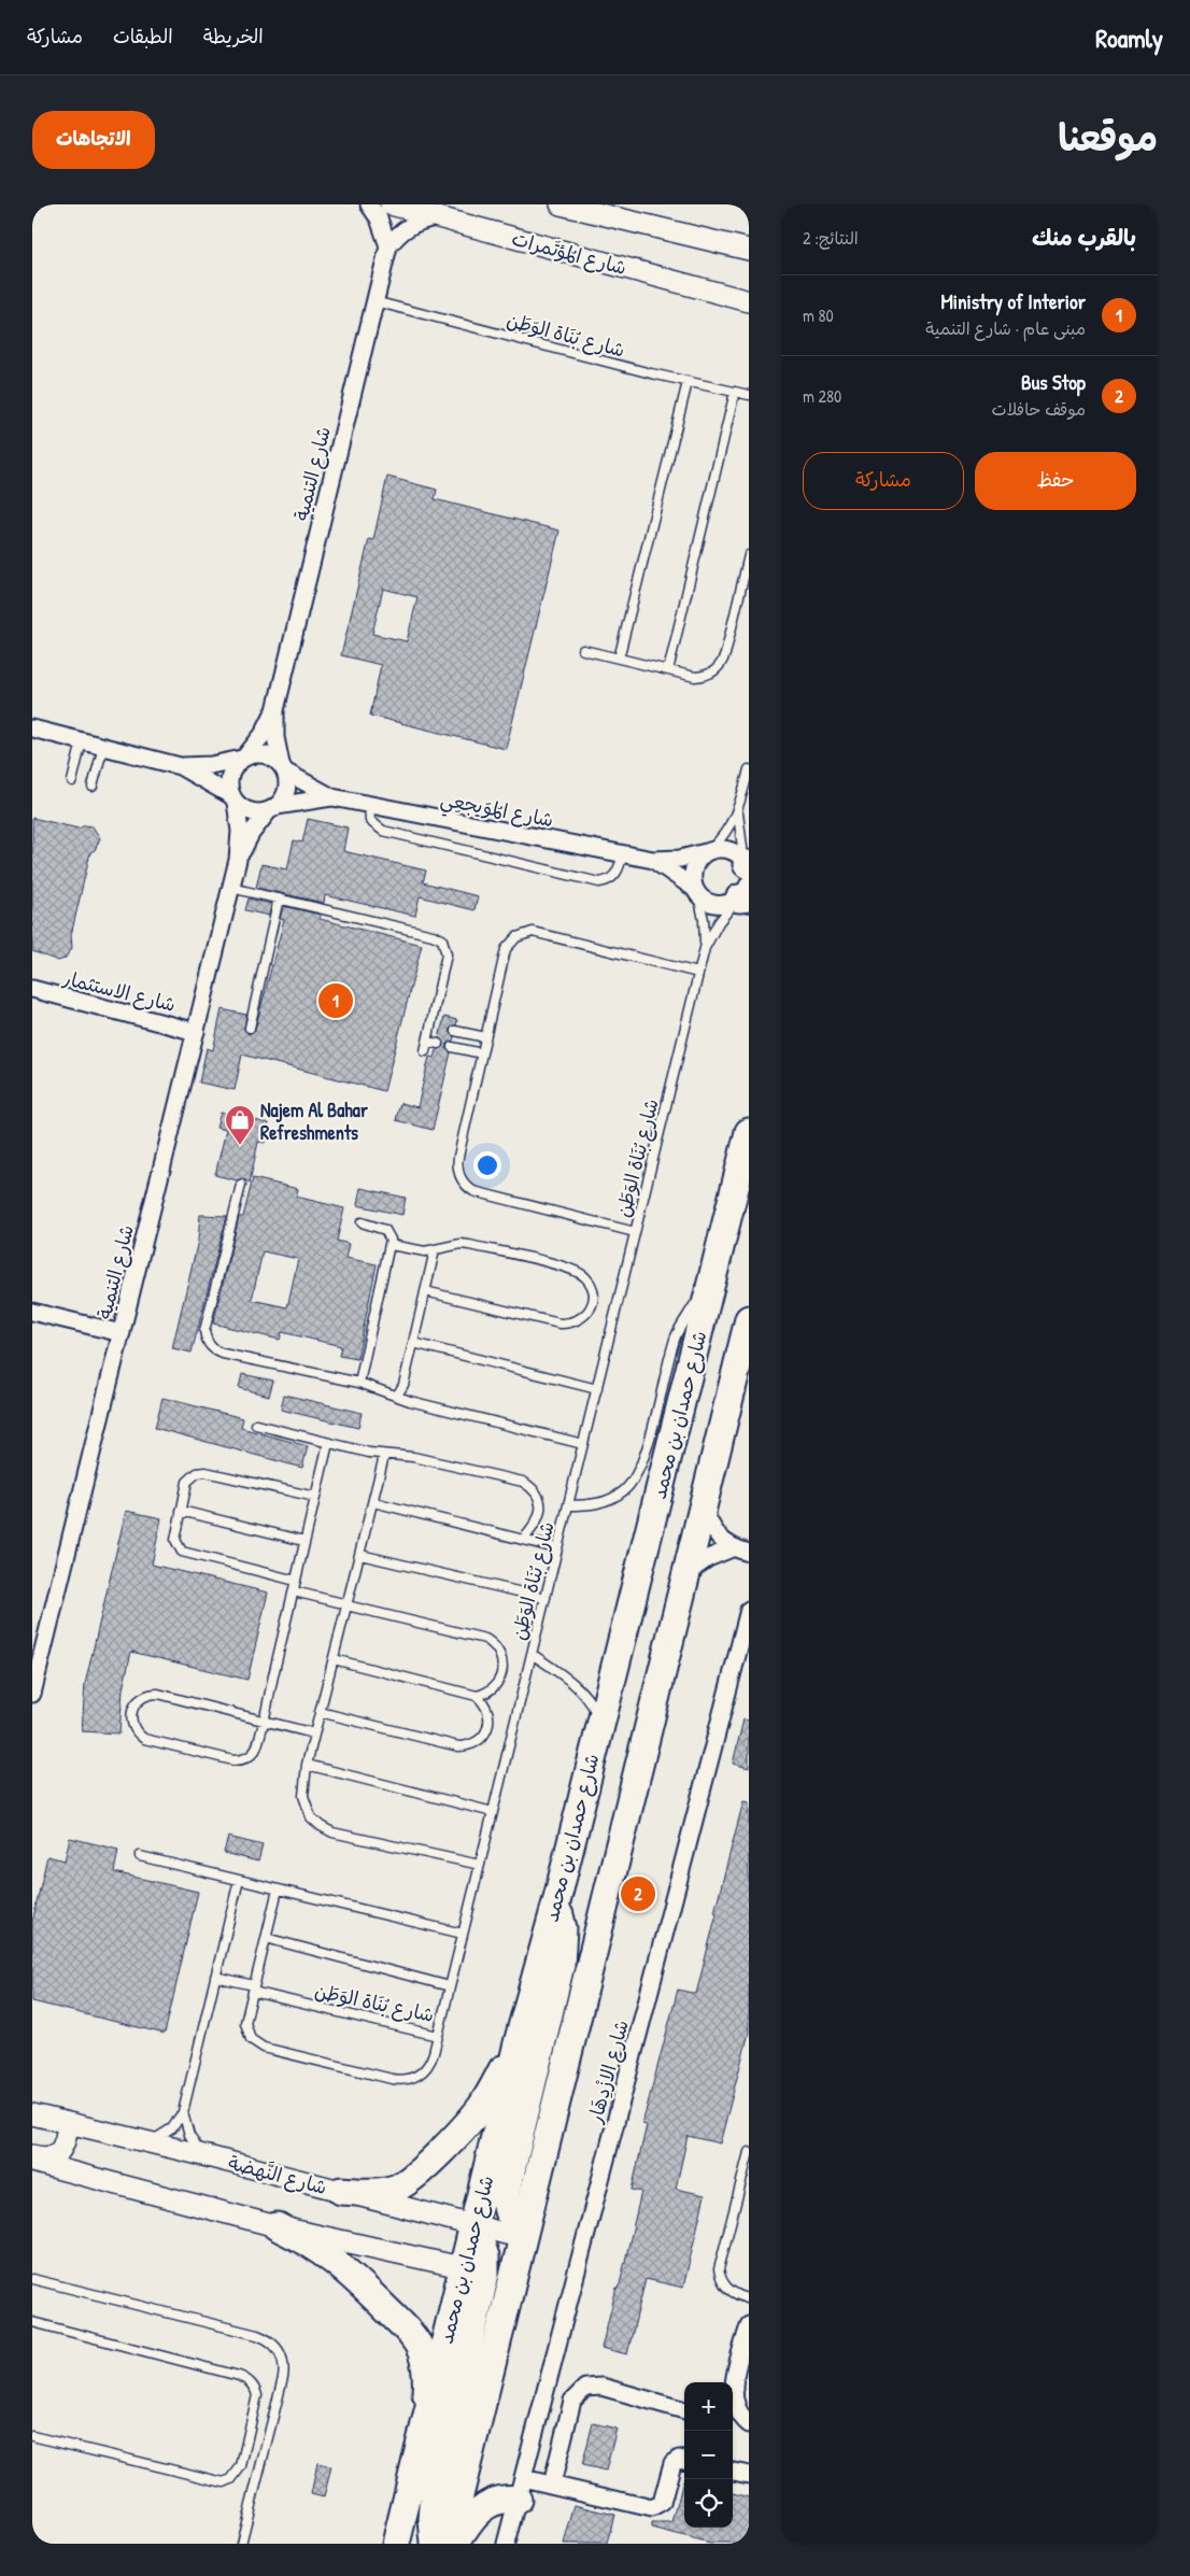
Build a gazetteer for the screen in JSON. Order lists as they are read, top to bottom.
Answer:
{
  "streets": {
    "main road": ["شارع حمدان بن محمد"],
    "street": [
      "شارع المُؤتَمرات",
      "شارع التنمية",
      "شارع المُوَيجعِي",
      "شارع الاستثمار",
      "شارع الازْدِهَار",
      "شارع النَّهضة"
    ],
    "lane": ["شارع بُنَاة الوَطَن"]
  },
  "crossings": [
    ["شارع بُنَاة الوَطَن", "شارع التنمية"],
    ["شارع بُنَاة الوَطَن", "شارع المُوَيجعِي"],
    ["شارع التنمية", "شارع المُوَيجعِي"],
    ["شارع التنمية", "شارع الاستثمار"],
    ["شارع حمدان بن محمد", "شارع النَّهضة"]
  ],
  "places": {
    "shop": ["Najem Al Bahar Refreshments"]
  },
  "page": {
    "header": "Roamly",
    "nav": ["الخريطة", "الطبقات", "مشاركة"],
    "title": "موقعنا",
    "buttons": [
      "الاتجاهات",
      ["حفظ", "مشاركة"]
    ],
    "heading": ["بالقرب منك", "النتائج: 2"],
    "list": [
      {
        "mark": "1",
        "name": "Ministry of Interior",
        "note": "مبنى عام · شارع التنمية",
        "value": "80 m"
      },
      {
        "mark": "2",
        "name": "Bus Stop",
        "note": "موقف حافلات",
        "value": "280 m"
      }
    ],
    "pins": ["1", "2"],
    "map_buttons": ["+", "−"]
  }
}
